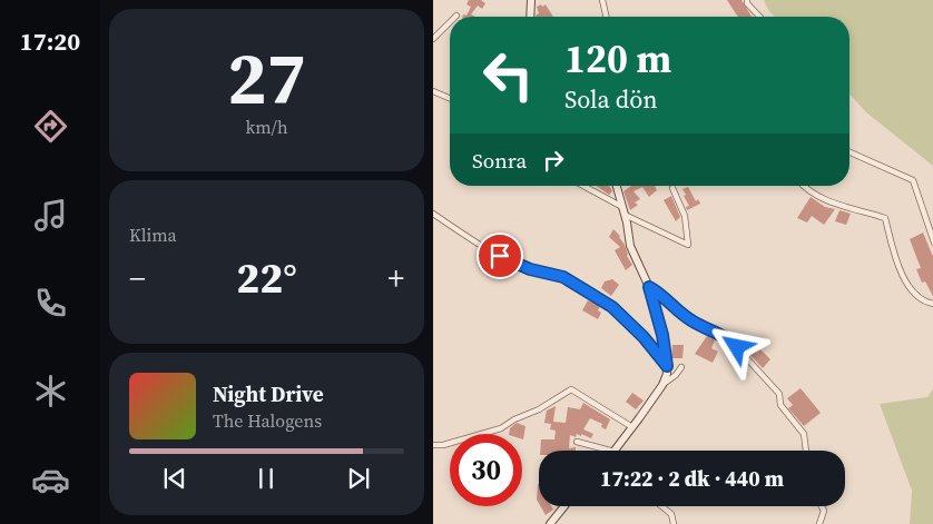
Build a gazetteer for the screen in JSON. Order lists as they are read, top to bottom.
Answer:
{
  "page": {
    "tabs": "17:20",
    "tile": [
      ["27", "km/h"],
      "Klima"
    ],
    "turn": ["120 m", "Sola dön"],
    "then": "Sonra",
    "heat": ["−", "22°", "+"],
    "song": ["Night Drive", "The Halogens"],
    "limit": "30",
    "trip": "17:22 · 2 dk · 440 m"
  }
}
